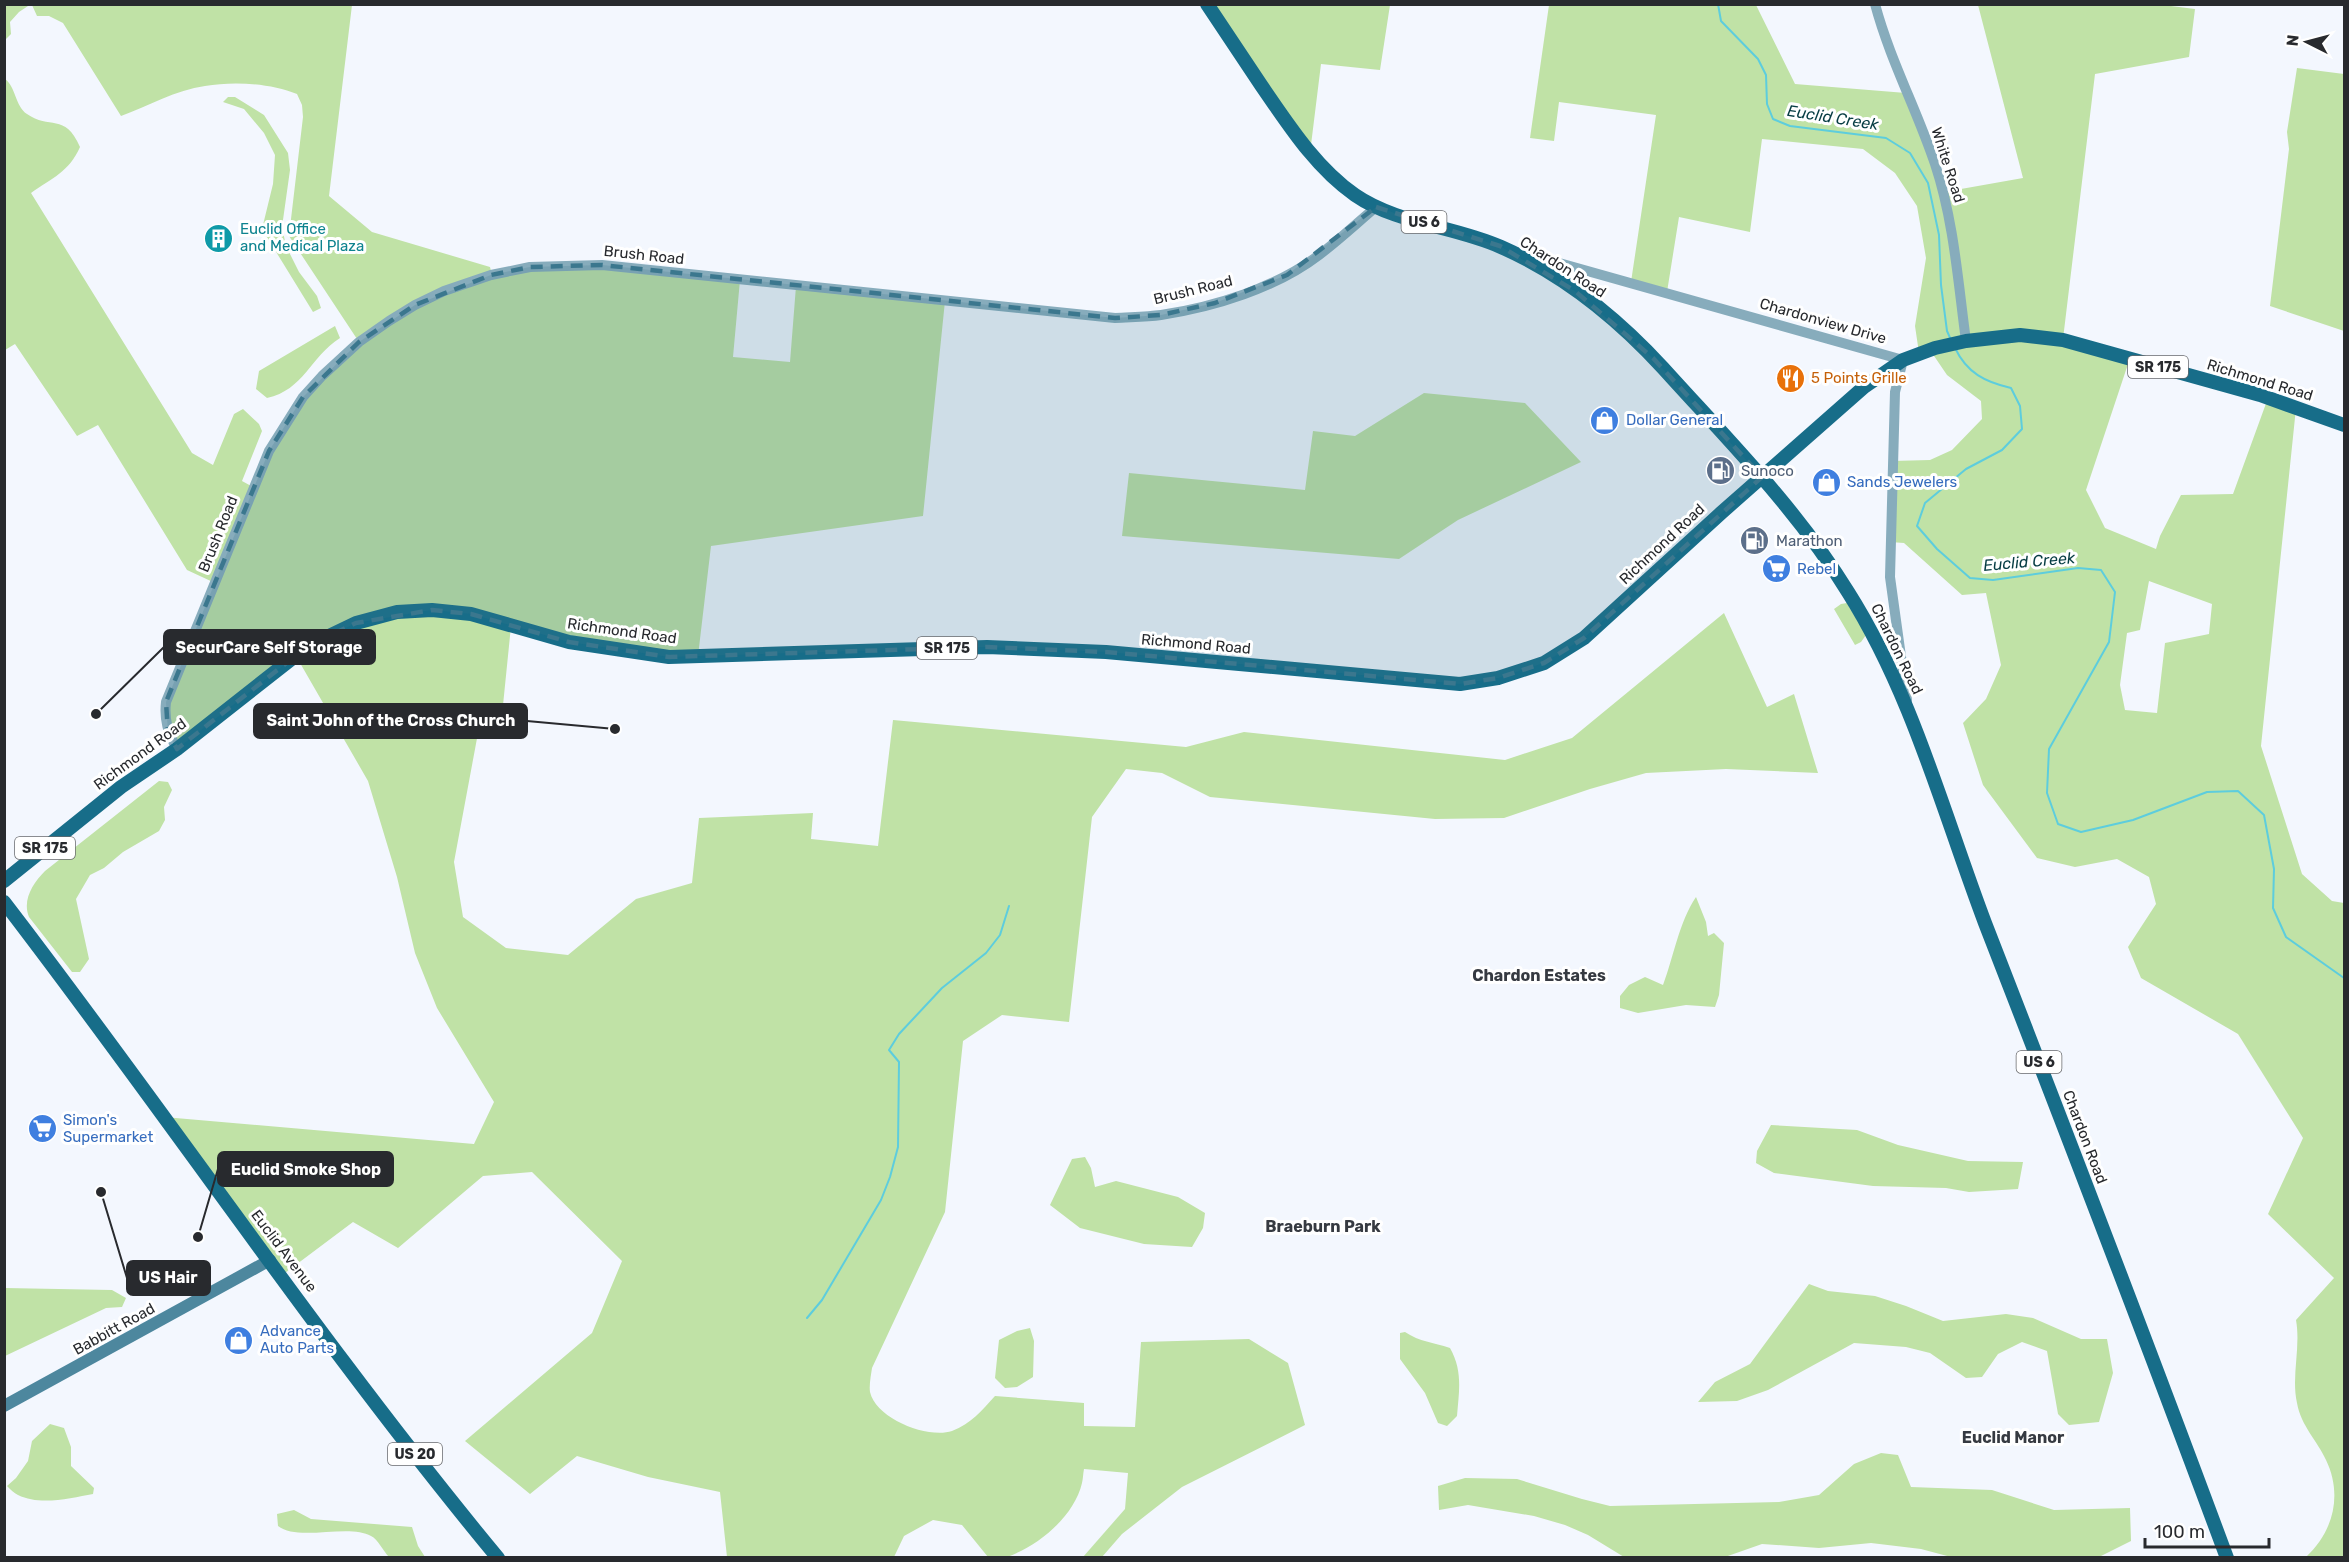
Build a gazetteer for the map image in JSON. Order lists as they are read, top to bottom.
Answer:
{
  "streets": {
    "main road": [
      "US 6",
      "Chardon Road",
      "SR 175",
      "Richmond Road",
      "Euclid Avenue",
      "Babbitt Road",
      "US 20"
    ],
    "street": ["White Road", "Brush Road", "Chardonview Drive"]
  },
  "crossings": [
    ["White Road", "Richmond Road"],
    ["Brush Road", "Chardon Road"],
    ["Brush Road", "Richmond Road"],
    ["Chardon Road", "Chardonview Drive"],
    ["Chardon Road", "Richmond Road"],
    ["Chardonview Drive", "Richmond Road"],
    ["Euclid Avenue", "Babbitt Road"]
  ],
  "districts": ["Chardon Estates", "Braeburn Park", "Euclid Manor"],
  "water": ["Euclid Creek"],
  "places": {
    "building": ["Euclid Office and Medical Plaza"],
    "restaurant": ["5 Points Grille"],
    "shop": ["Dollar General", "Sands Jewelers", "Advance Auto Parts"],
    "fuel station": ["Sunoco", "Marathon"],
    "supermarket": ["Rebel", "Simon's Supermarket"],
    "other": [
      "SecurCare Self Storage",
      "Saint John of the Cross Church",
      "US Hair",
      "Euclid Smoke Shop"
    ]
  },
  "scale_bar": "100 m",
  "north": "left"
}
